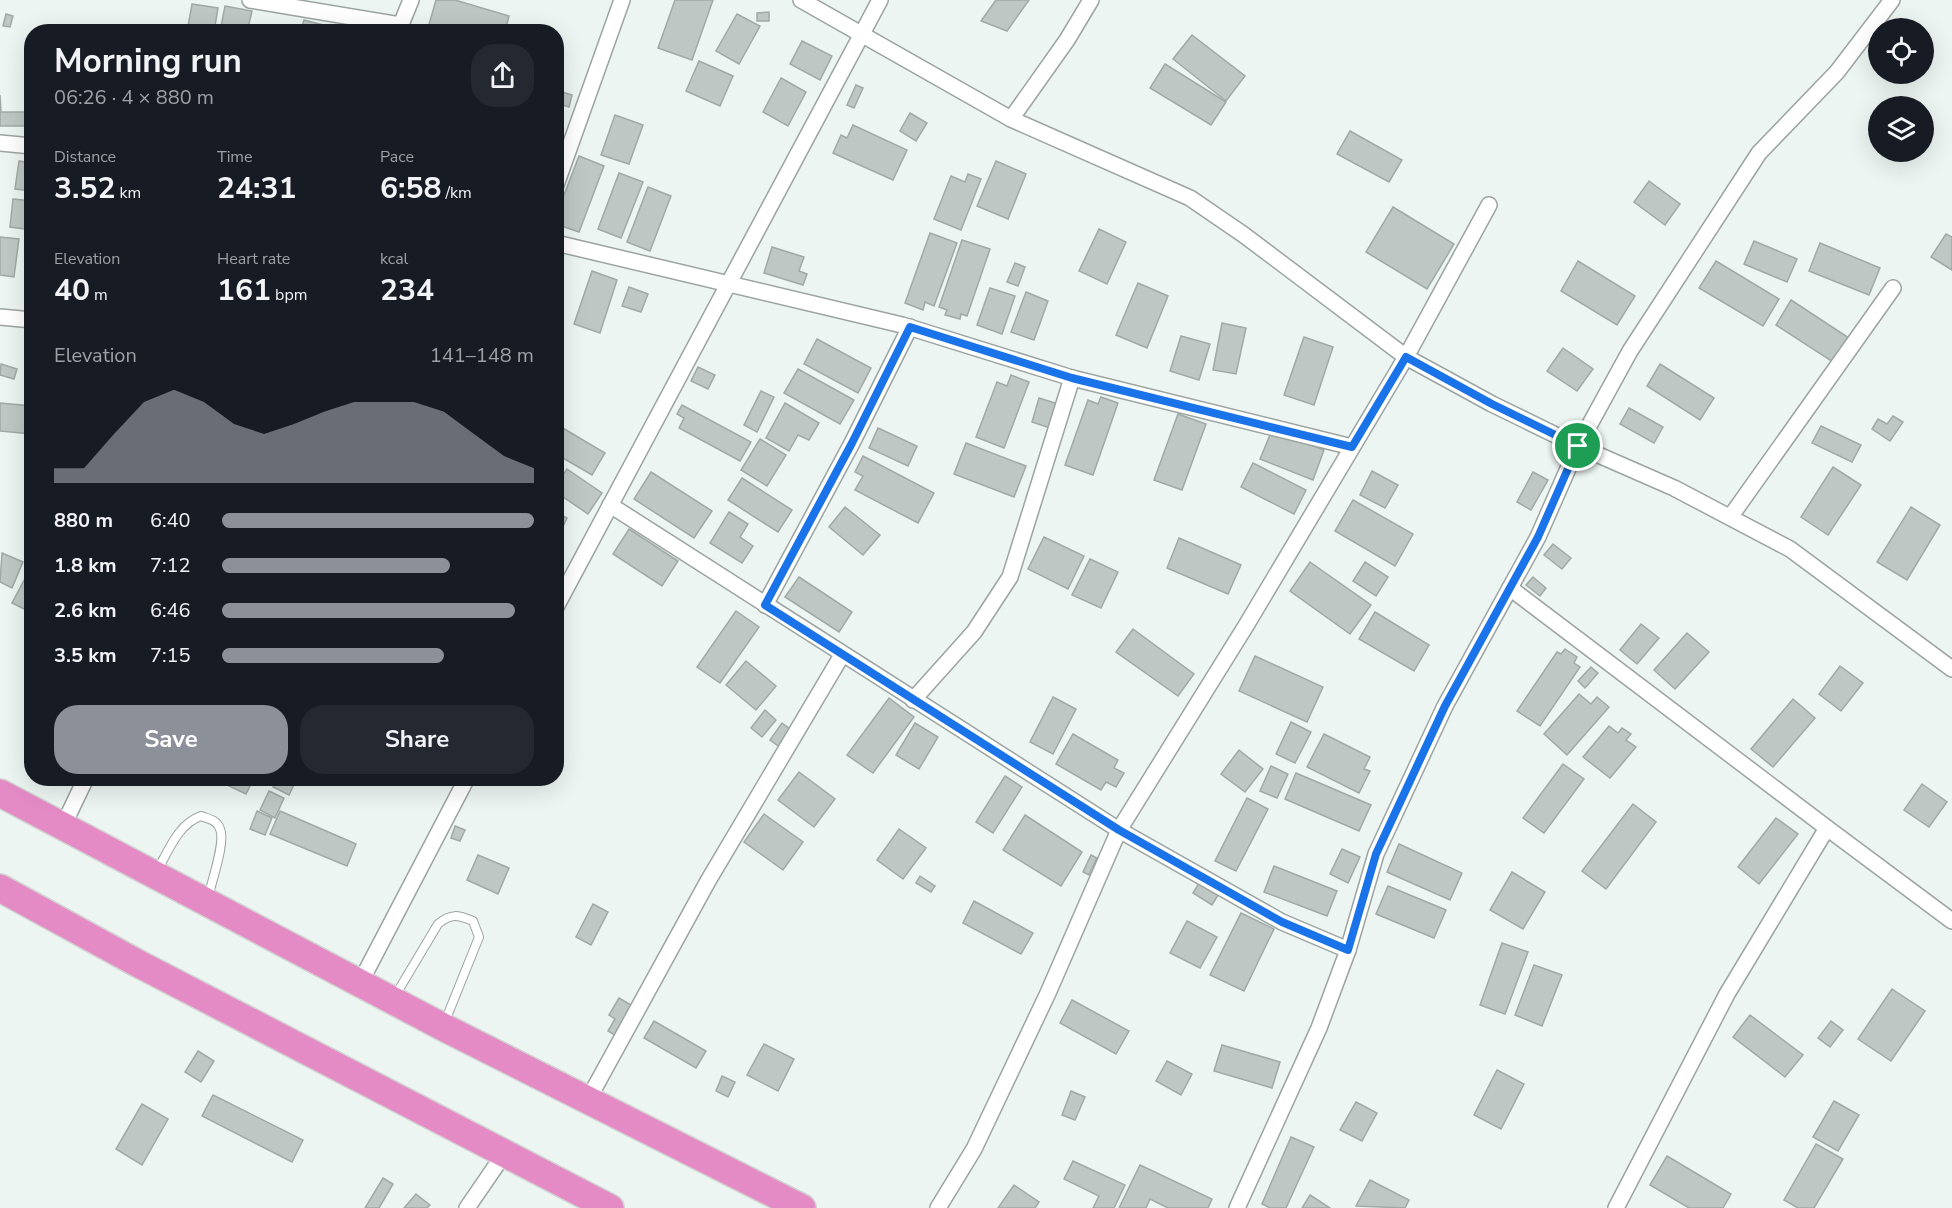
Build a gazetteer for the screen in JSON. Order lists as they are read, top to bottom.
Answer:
{
  "page": {
    "heading": ["Morning run", "06:26 · 4 × 880 m"],
    "stats": [
      ["Distance", "3.52 km"],
      ["Time", "24:31"],
      ["Pace", "6:58 /km"],
      ["Elevation", "40 m"],
      ["Heart rate", "161 bpm"],
      ["kcal", "234"]
    ],
    "chart": ["Elevation", "141–148 m"],
    "list": [
      {
        "name": "880 m",
        "note": "6:40"
      },
      {
        "name": "1.8 km",
        "note": "7:12"
      },
      {
        "name": "2.6 km",
        "note": "6:46"
      },
      {
        "name": "3.5 km",
        "note": "7:15"
      }
    ],
    "buttons": ["Save", "Share"]
  }
}
